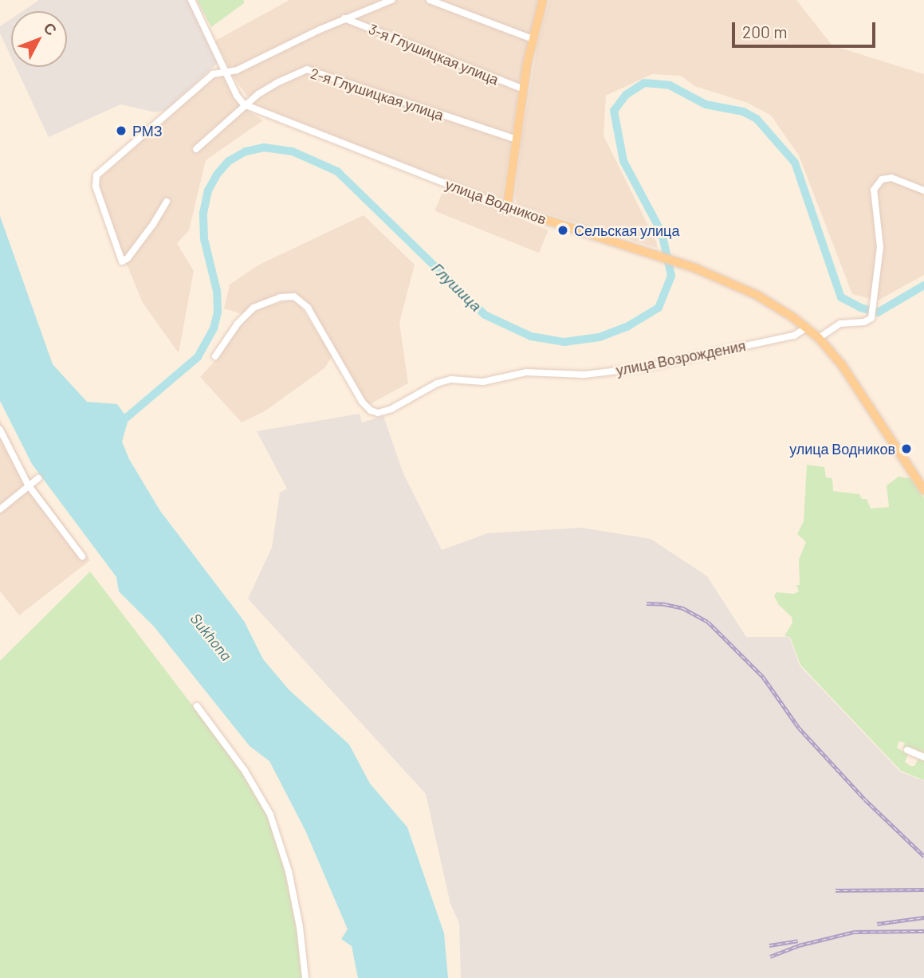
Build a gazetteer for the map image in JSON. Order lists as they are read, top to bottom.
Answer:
{
  "streets": {
    "main road": ["улица Водников"],
    "street": ["3-я Глушицкая улица", "2-я Глушицкая улица", "улица Возрождения"]
  },
  "crossings": [
    ["2-я Глушицкая улица", "улица Водников"],
    ["улица Водников", "улица Возрождения"]
  ],
  "water": ["Глушица", "Sukhona"],
  "places": ["РМЗ", "Сельская улица", "улица Водников"],
  "scale_bar": "200 m",
  "north": "top right"
}
